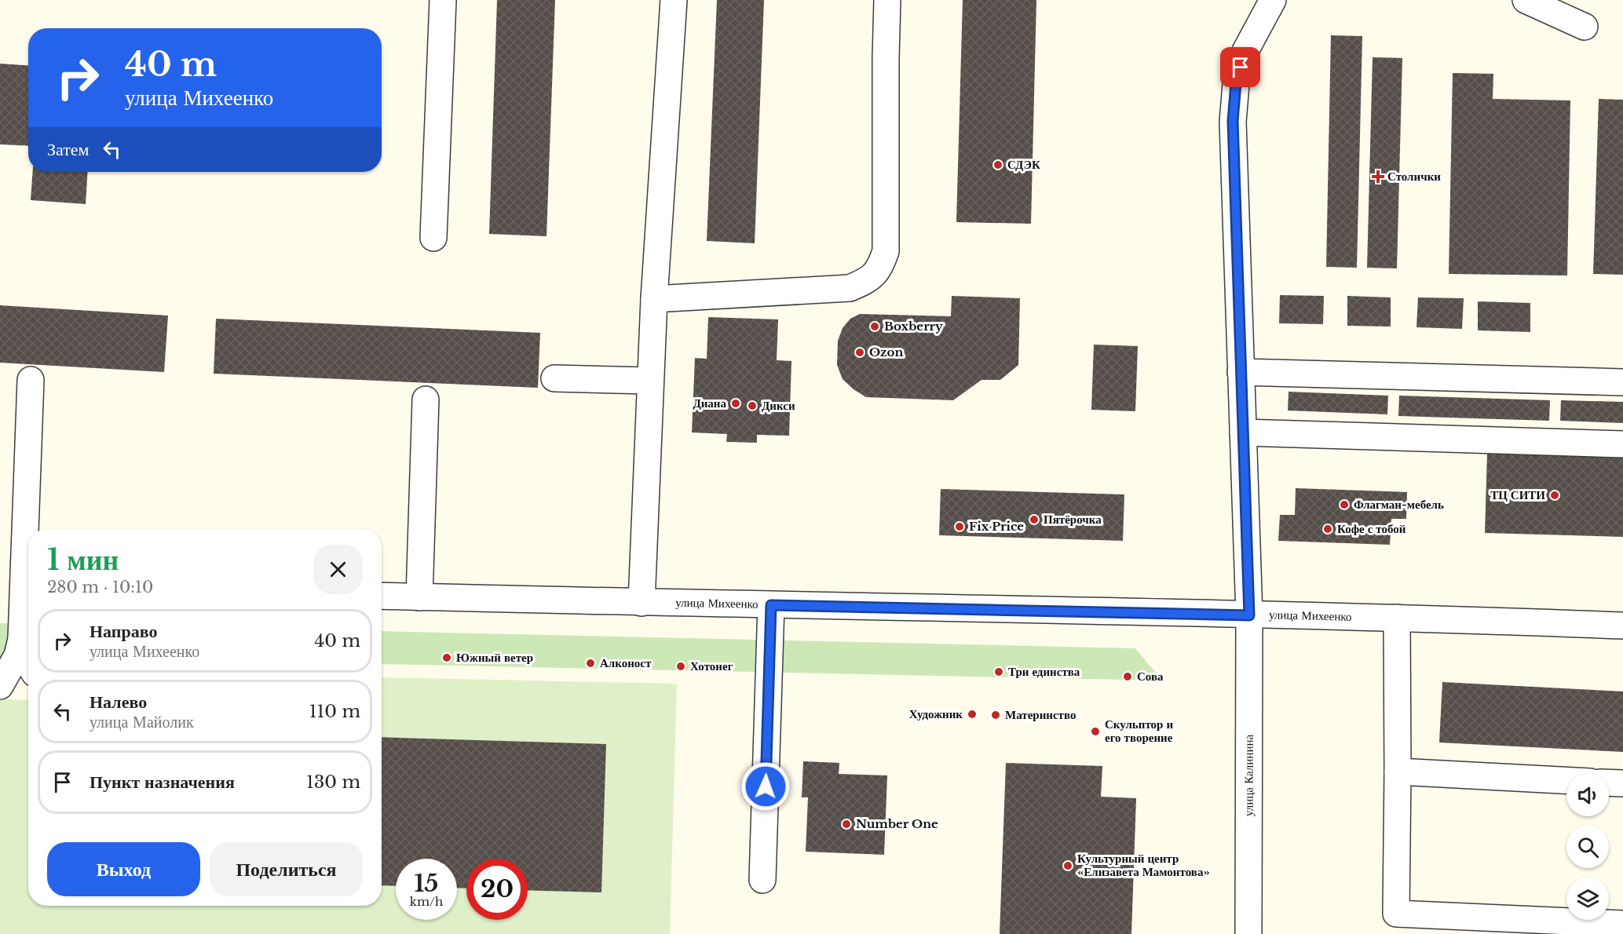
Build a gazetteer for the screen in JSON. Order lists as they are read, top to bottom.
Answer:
{
  "streets": {
    "street": ["улица Михеенко", "улица Калинина"]
  },
  "crossings": [
    ["улица Михеенко", "улица Калинина"]
  ],
  "places": {
    "other": [
      "СДЭК",
      "Boxberry",
      "Ozon",
      "Диана",
      "Дикси",
      "ТЦ СИТИ",
      "Флагман-мебель",
      "Пятёрочка",
      "Fix Price",
      "Кофе с тобой",
      "Южный ветер",
      "Алконост",
      "Хотонег",
      "Три единства",
      "Сова",
      "Художник",
      "Материнство",
      "Скульптор и его творение",
      "Number One",
      "Культурный центр «Елизавета Мамонтова»"
    ],
    "health": ["Столички"]
  },
  "page": {
    "turn": ["40 m", "улица Михеенко"],
    "then": "Затем",
    "heading": ["1 мин", "280 m · 10:10"],
    "list": [
      {
        "name": "Направо",
        "note": "улица Михеенко",
        "value": "40 m"
      },
      {
        "name": "Налево",
        "note": "улица Майолик",
        "value": "110 m"
      },
      {
        "name": "Пункт назначения",
        "value": "130 m"
      }
    ],
    "buttons": ["Выход", "Поделиться"],
    "speed": "15 km/h",
    "limit": "20"
  }
}
